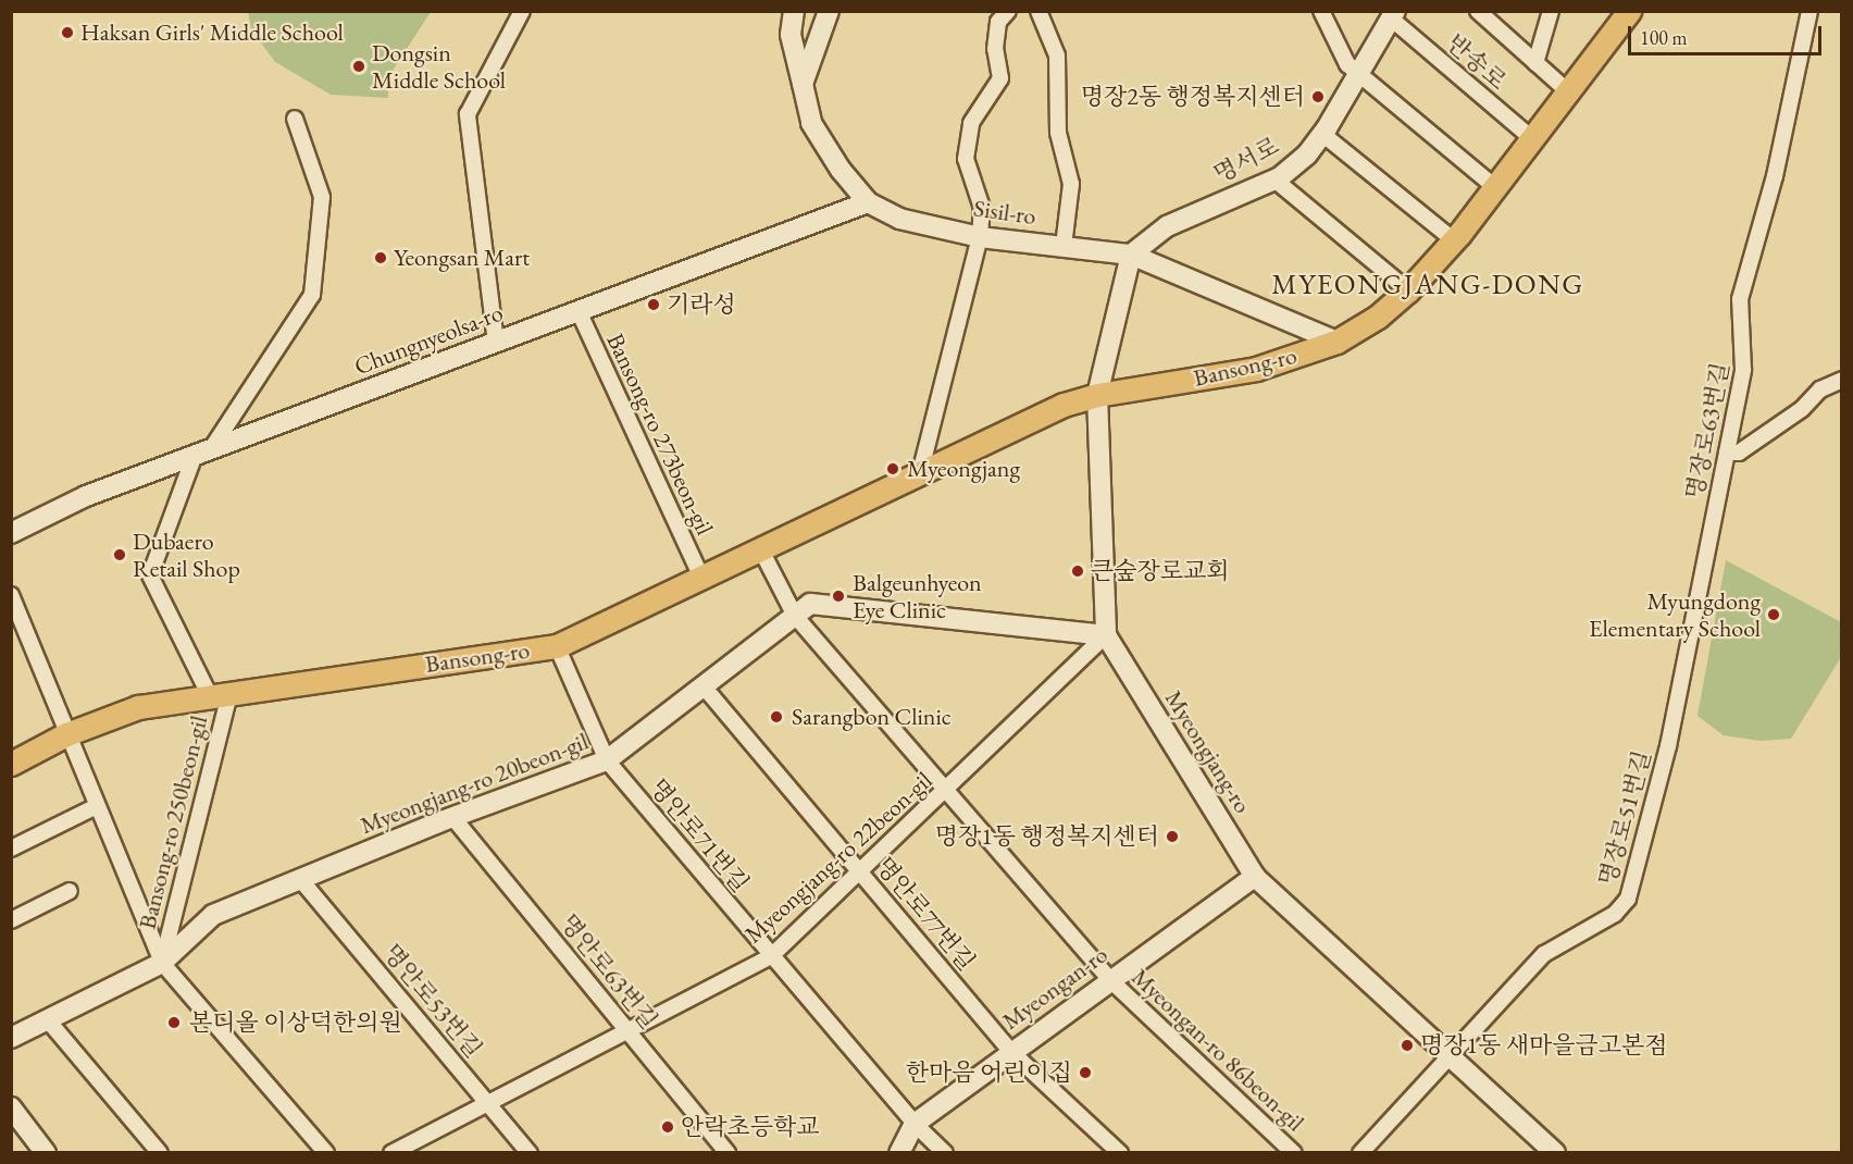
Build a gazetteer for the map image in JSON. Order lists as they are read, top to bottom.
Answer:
{
  "streets": {
    "main road": ["Bansong-ro"],
    "street": [
      "반송로",
      "명서로",
      "Sisil-ro",
      "Chungnyeolsa-ro",
      "명장로63번길",
      "Bansong-ro 273beon-gil",
      "Myeongjang-ro",
      "Myeongjang-ro 20beon-gil",
      "명장로51번길",
      "Bansong-ro 250beon-gil",
      "명안로71번길",
      "Myeongjang-ro 22beon-gil",
      "명안로77번길",
      "명안로63번길",
      "Myeongan-ro",
      "명안로53번길",
      "Myeongan-ro 86beon-gil"
    ]
  },
  "crossings": [
    ["반송로", "명서로"],
    ["반송로", "Bansong-ro"],
    ["명서로", "Sisil-ro"],
    ["명서로", "Myeongjang-ro"],
    ["Sisil-ro", "Chungnyeolsa-ro"],
    ["Sisil-ro", "Bansong-ro"],
    ["Sisil-ro", "Myeongjang-ro"],
    ["Chungnyeolsa-ro", "Bansong-ro 273beon-gil"],
    ["Bansong-ro", "Bansong-ro 273beon-gil"],
    ["Bansong-ro", "Myeongjang-ro"],
    ["Bansong-ro", "Bansong-ro 250beon-gil"],
    ["Bansong-ro", "명안로71번길"],
    ["Bansong-ro", "Myeongan-ro 86beon-gil"],
    ["명장로63번길", "명장로51번길"],
    ["Myeongjang-ro", "Myeongjang-ro 20beon-gil"],
    ["Myeongjang-ro", "명장로51번길"],
    ["Myeongjang-ro", "Myeongjang-ro 22beon-gil"],
    ["Myeongjang-ro", "Myeongan-ro"],
    ["Myeongjang-ro 20beon-gil", "Bansong-ro 250beon-gil"],
    ["Myeongjang-ro 20beon-gil", "명안로71번길"],
    ["Myeongjang-ro 20beon-gil", "Myeongjang-ro 22beon-gil"],
    ["Myeongjang-ro 20beon-gil", "명안로77번길"],
    ["Myeongjang-ro 20beon-gil", "명안로63번길"],
    ["Myeongjang-ro 20beon-gil", "명안로53번길"],
    ["Myeongjang-ro 20beon-gil", "Myeongan-ro 86beon-gil"],
    ["명안로71번길", "Myeongjang-ro 22beon-gil"],
    ["명안로71번길", "Myeongan-ro"],
    ["Myeongjang-ro 22beon-gil", "명안로77번길"],
    ["Myeongjang-ro 22beon-gil", "명안로63번길"],
    ["Myeongjang-ro 22beon-gil", "명안로53번길"],
    ["Myeongjang-ro 22beon-gil", "Myeongan-ro 86beon-gil"],
    ["명안로77번길", "Myeongan-ro"],
    ["Myeongan-ro", "Myeongan-ro 86beon-gil"]
  ],
  "districts": ["MYEONGJANG-DONG"],
  "places": [
    "Haksan Girls' Middle School",
    "Dongsin Middle School",
    "명장2동 행정복지센터",
    "Yeongsan Mart",
    "기라성",
    "Myeongjang",
    "Dubaero Retail Shop",
    "큰숲장로교회",
    "Balgeunhyeon Eye Clinic",
    "Myungdong Elementary School",
    "Sarangbon Clinic",
    "명장1동 행정복지센터",
    "본디올 이상덕한의원",
    "명장1동 새마을금고본점",
    "한마음 어린이집",
    "안락초등학교"
  ],
  "scale_bar": "100 m"
}
